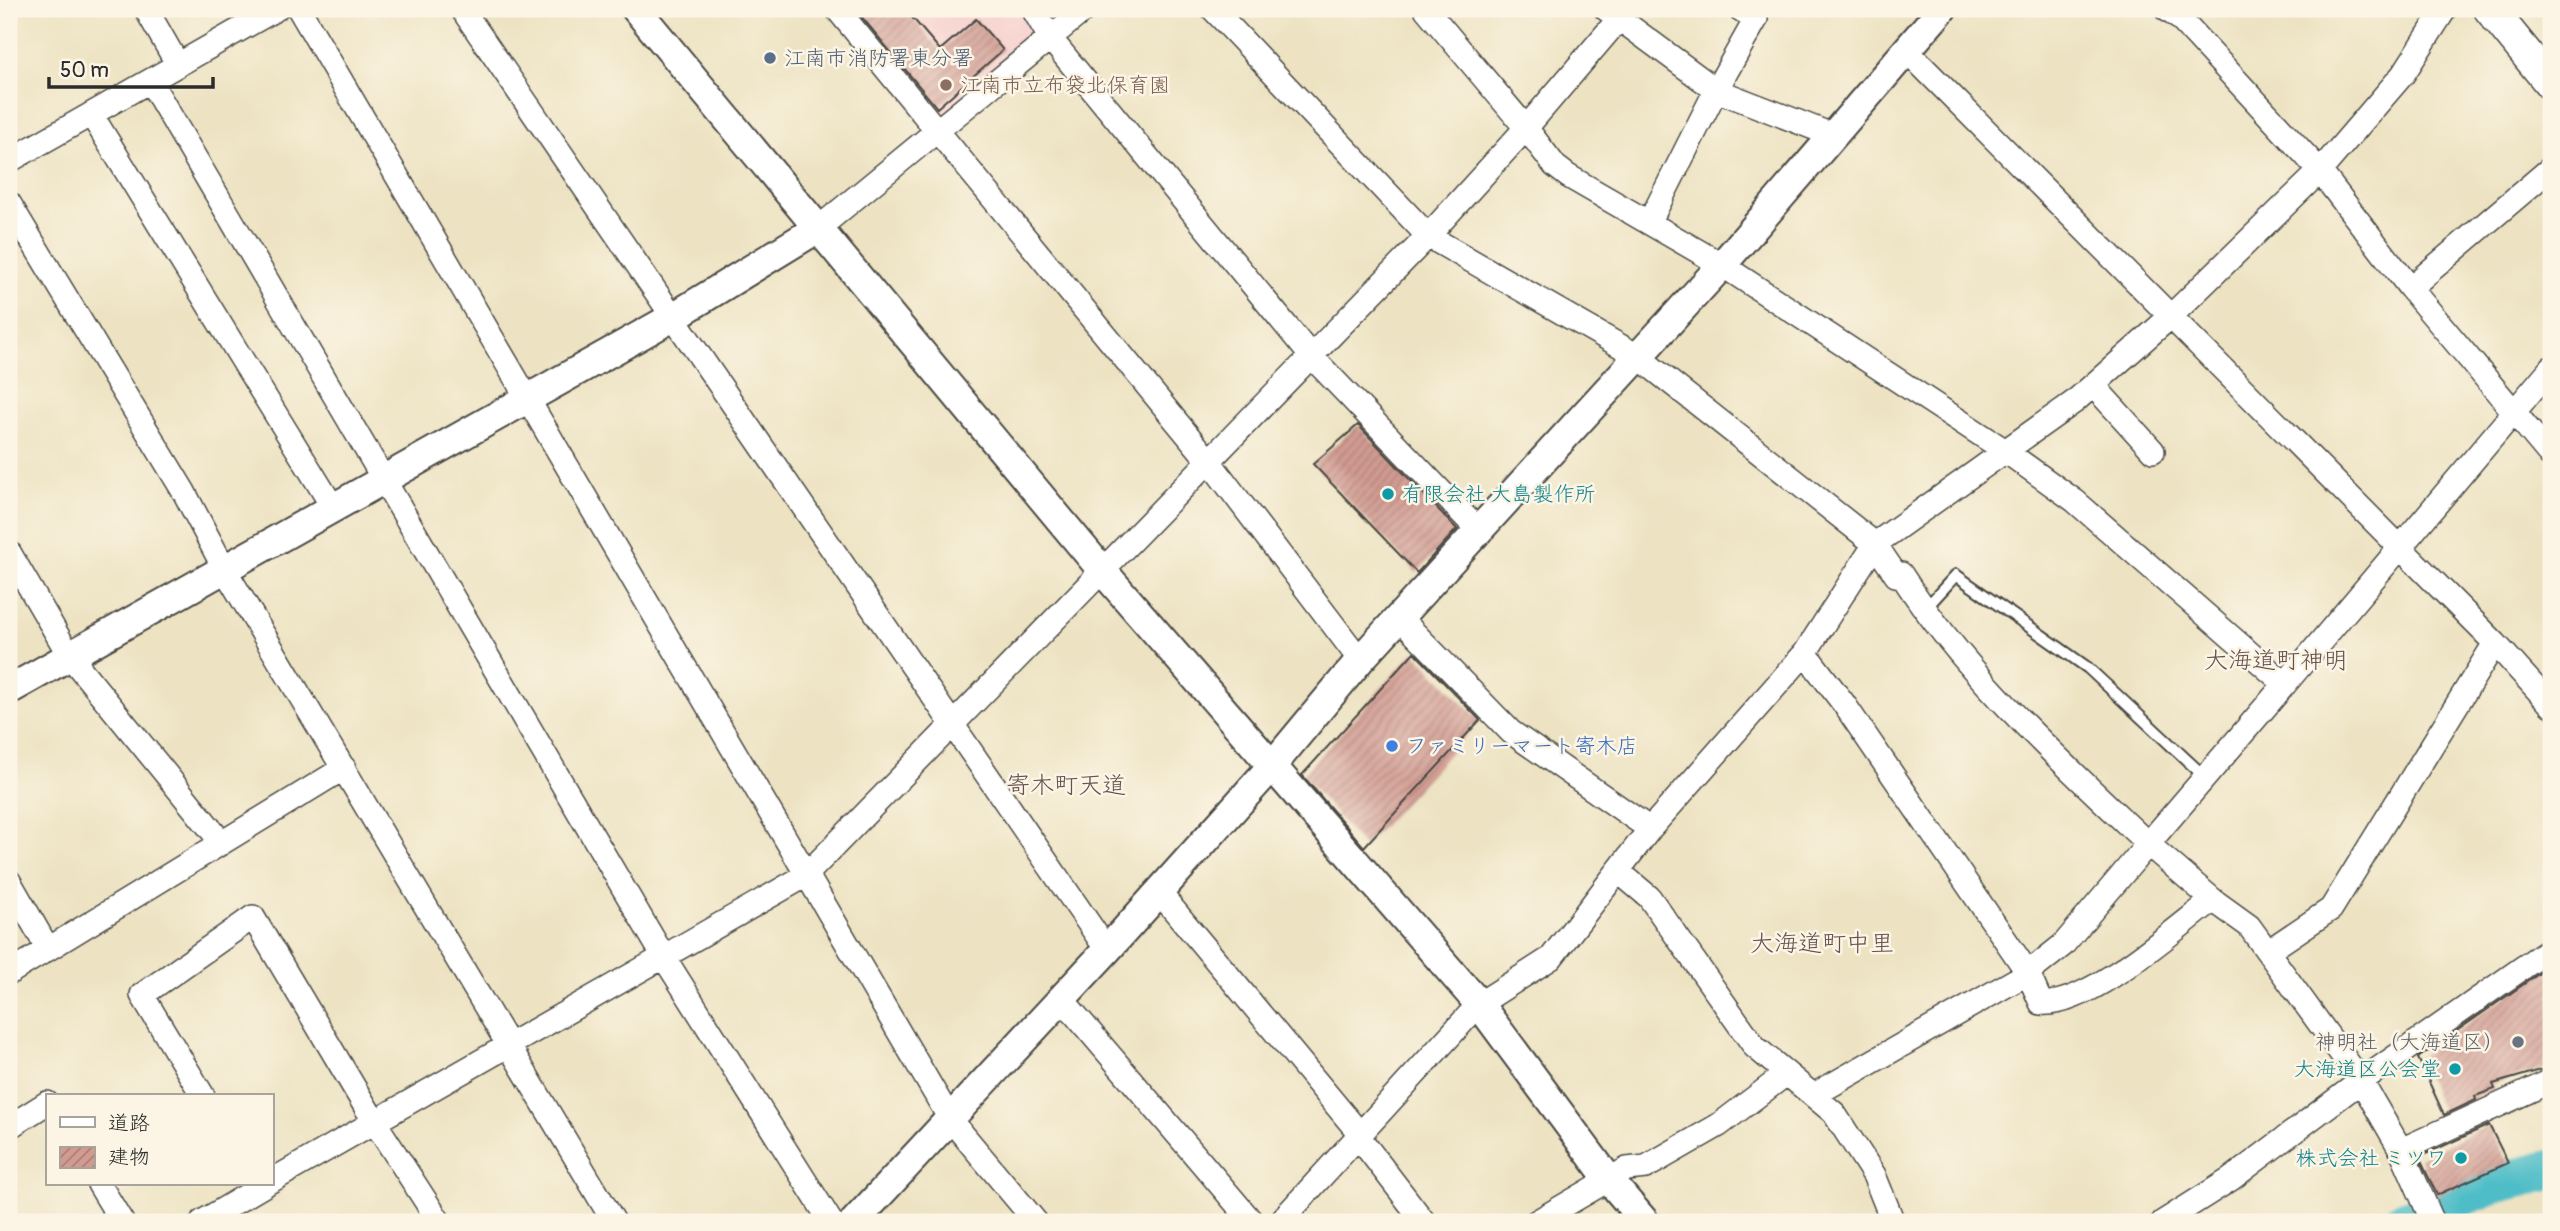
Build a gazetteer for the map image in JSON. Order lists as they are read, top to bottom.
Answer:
{
  "districts": ["大海道町神明", "寄木町天道", "大海道町中里"],
  "places": [
    "江南市消防署東分署",
    "江南市立布袋北保育園",
    "有限会社 大島製作所",
    "ファミリーマート寄木店",
    "神明社（大海道区）",
    "大海道区公会堂",
    "株式会社 ミツワ"
  ],
  "legend": ["道路", "建物"],
  "scale_bar": "50 m"
}
